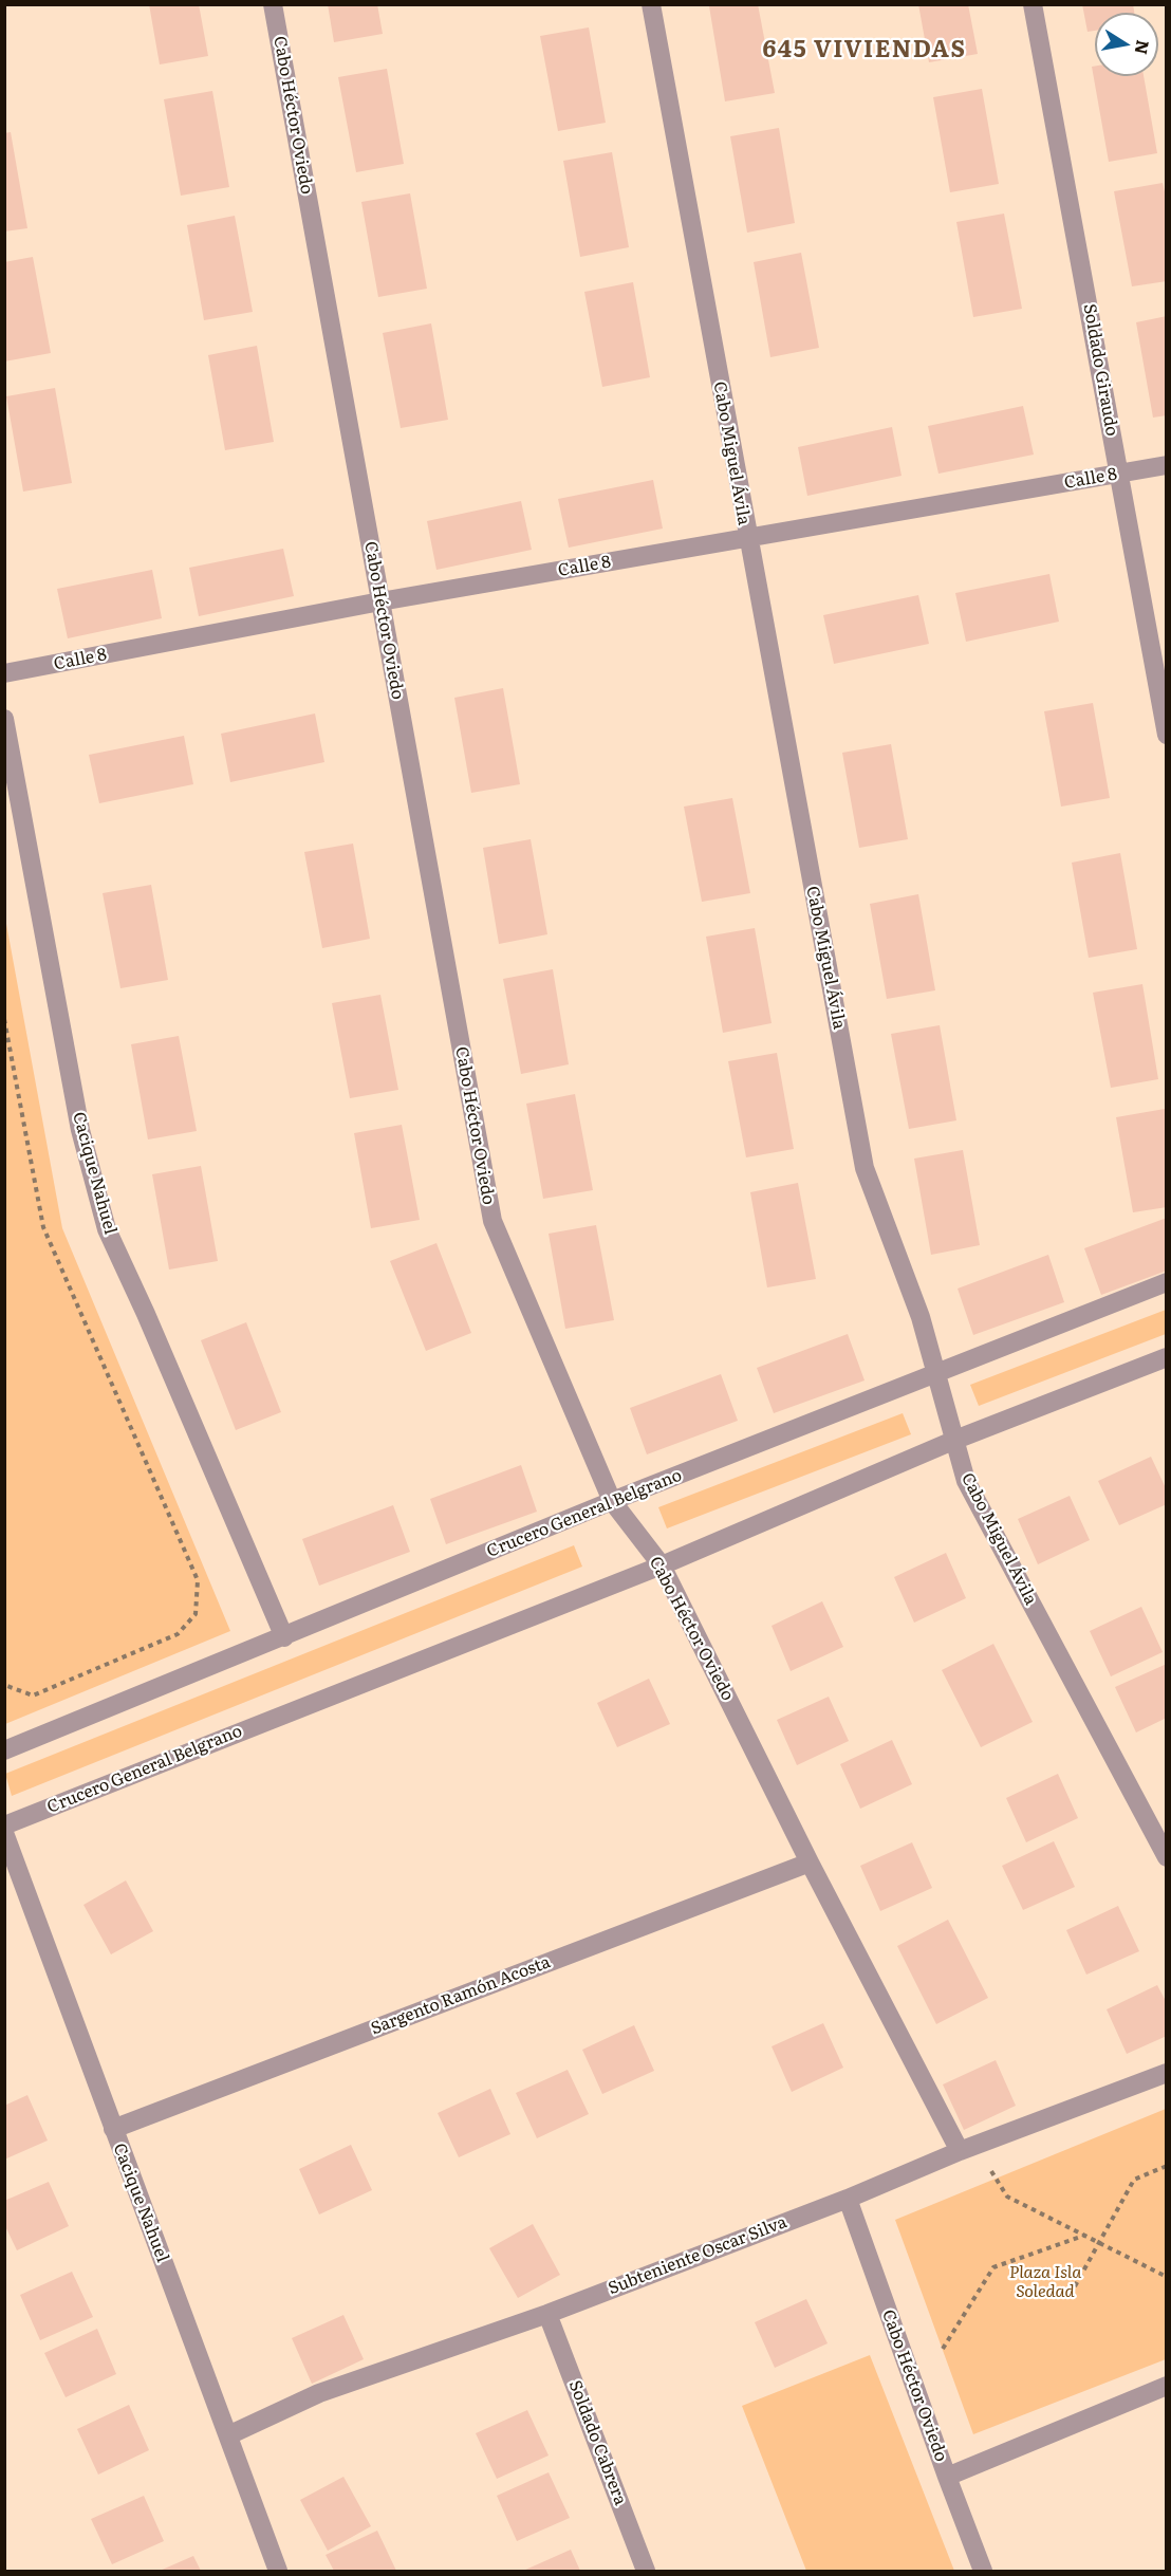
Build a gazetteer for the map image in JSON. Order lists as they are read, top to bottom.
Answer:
{
  "streets": {
    "street": [
      "Cabo Héctor Oviedo",
      "Soldado Giraudo",
      "Cabo Miguel Ávila",
      "Calle 8",
      "Cacique Nahuel",
      "Crucero General Belgrano",
      "Sargento Ramón Acosta",
      "Subteniente Oscar Silva",
      "Soldado Cabrera"
    ]
  },
  "crossings": [
    ["Cabo Héctor Oviedo", "Calle 8"],
    ["Cabo Héctor Oviedo", "Crucero General Belgrano"],
    ["Cabo Héctor Oviedo", "Sargento Ramón Acosta"],
    ["Cabo Héctor Oviedo", "Subteniente Oscar Silva"],
    ["Soldado Giraudo", "Calle 8"],
    ["Cabo Miguel Ávila", "Calle 8"],
    ["Cabo Miguel Ávila", "Crucero General Belgrano"],
    ["Cacique Nahuel", "Crucero General Belgrano"],
    ["Cacique Nahuel", "Sargento Ramón Acosta"],
    ["Cacique Nahuel", "Subteniente Oscar Silva"],
    ["Subteniente Oscar Silva", "Soldado Cabrera"]
  ],
  "districts": ["645 VIVIENDAS"],
  "parks": ["Plaza Isla Soledad"],
  "north": "right"
}
